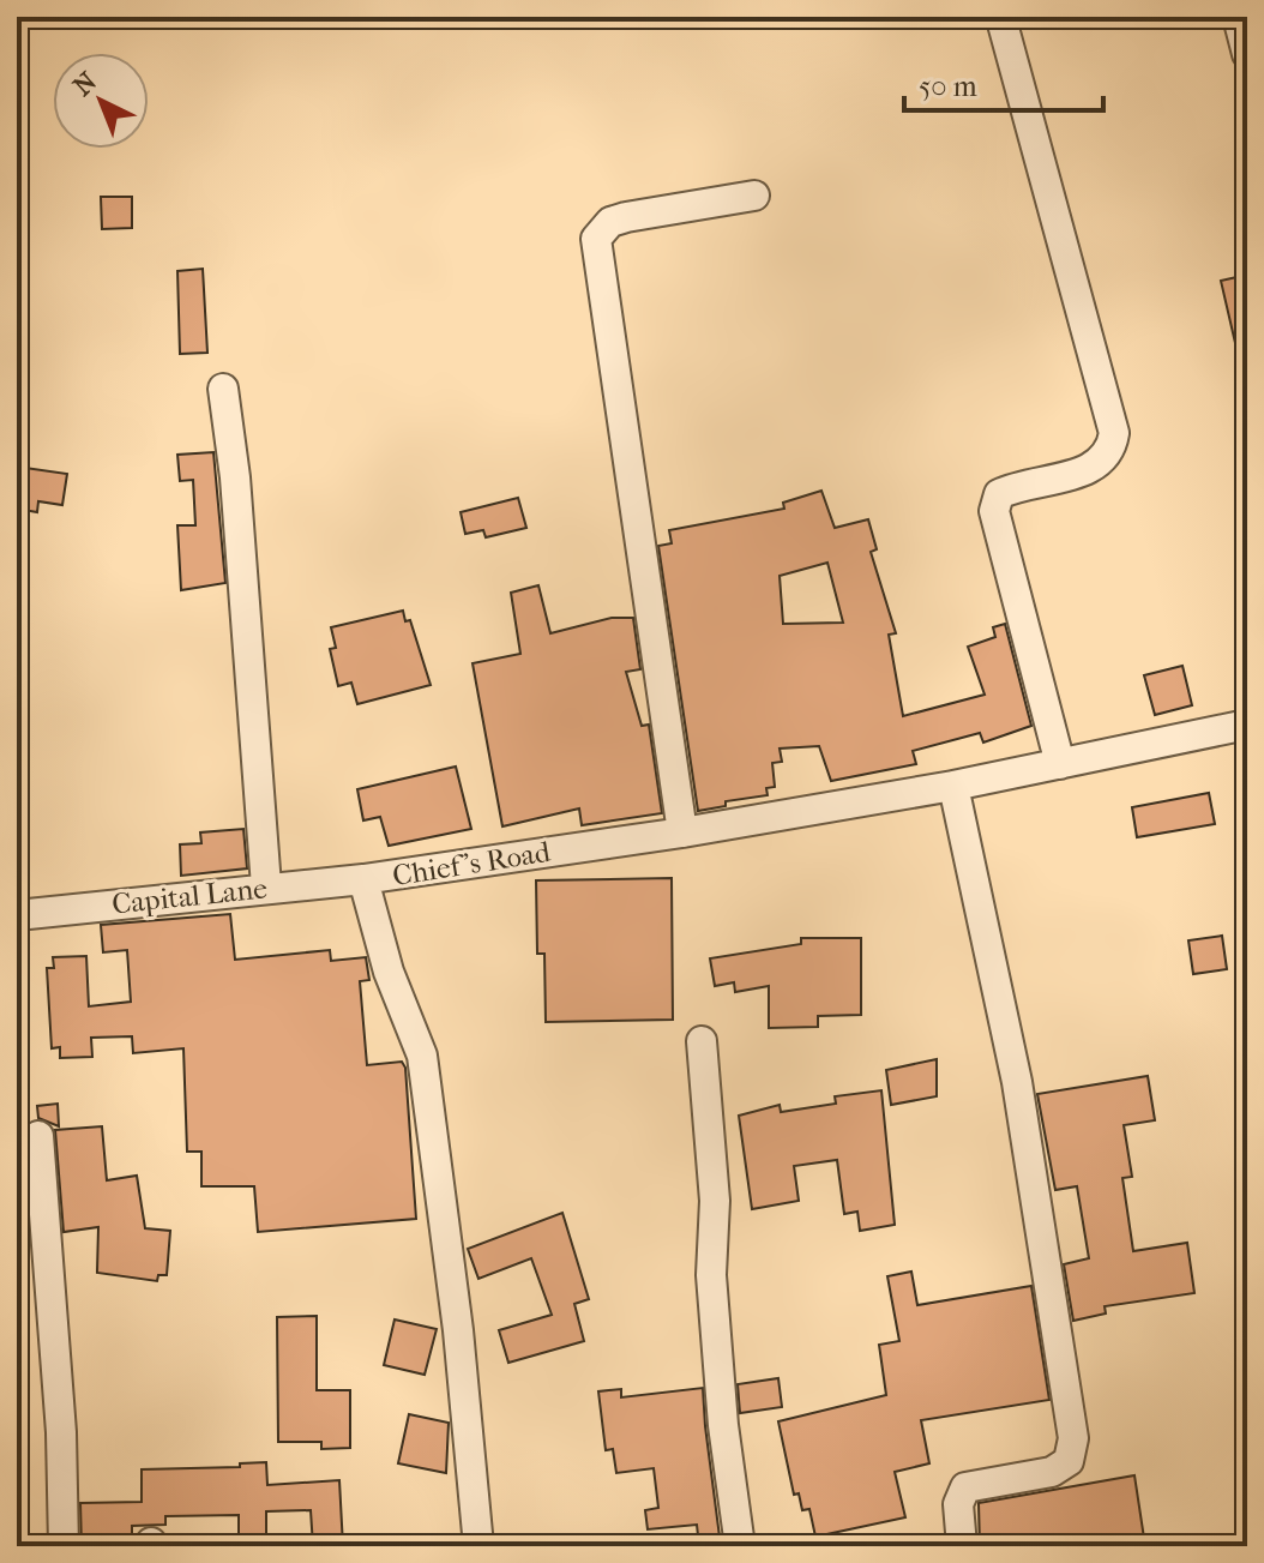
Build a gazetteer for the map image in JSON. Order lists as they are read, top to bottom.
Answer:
{
  "streets": {
    "street": ["Chief's Road", "Capital Lane"]
  },
  "crossings": [
    ["Chief's Road", "Capital Lane"]
  ],
  "scale_bar": "50 m",
  "north": "top left"
}
